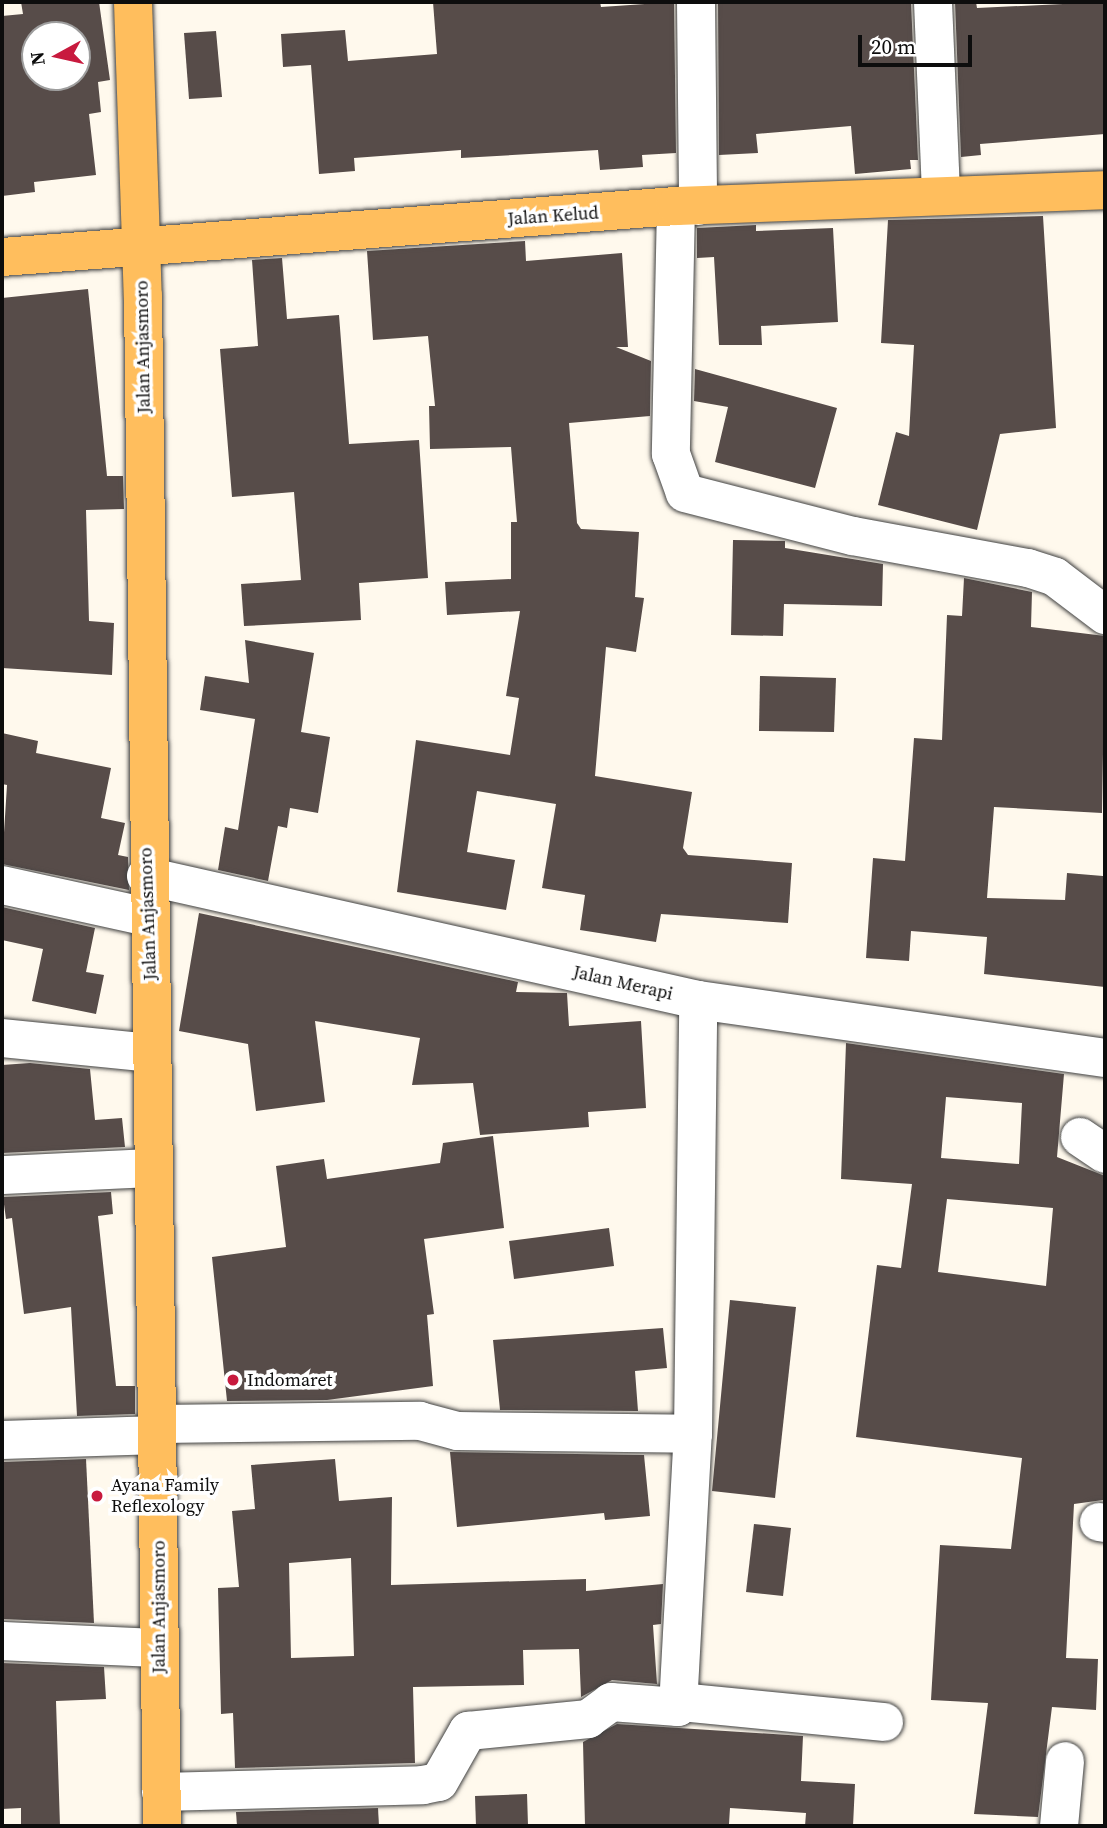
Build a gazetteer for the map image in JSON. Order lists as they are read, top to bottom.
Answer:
{
  "streets": {
    "main road": ["Jalan Kelud", "Jalan Anjasmoro"],
    "street": ["Jalan Merapi"]
  },
  "crossings": [
    ["Jalan Kelud", "Jalan Anjasmoro"],
    ["Jalan Anjasmoro", "Jalan Merapi"]
  ],
  "places": ["Indomaret", "Ayana Family Reflexology"],
  "scale_bar": "20 m",
  "north": "left"
}
